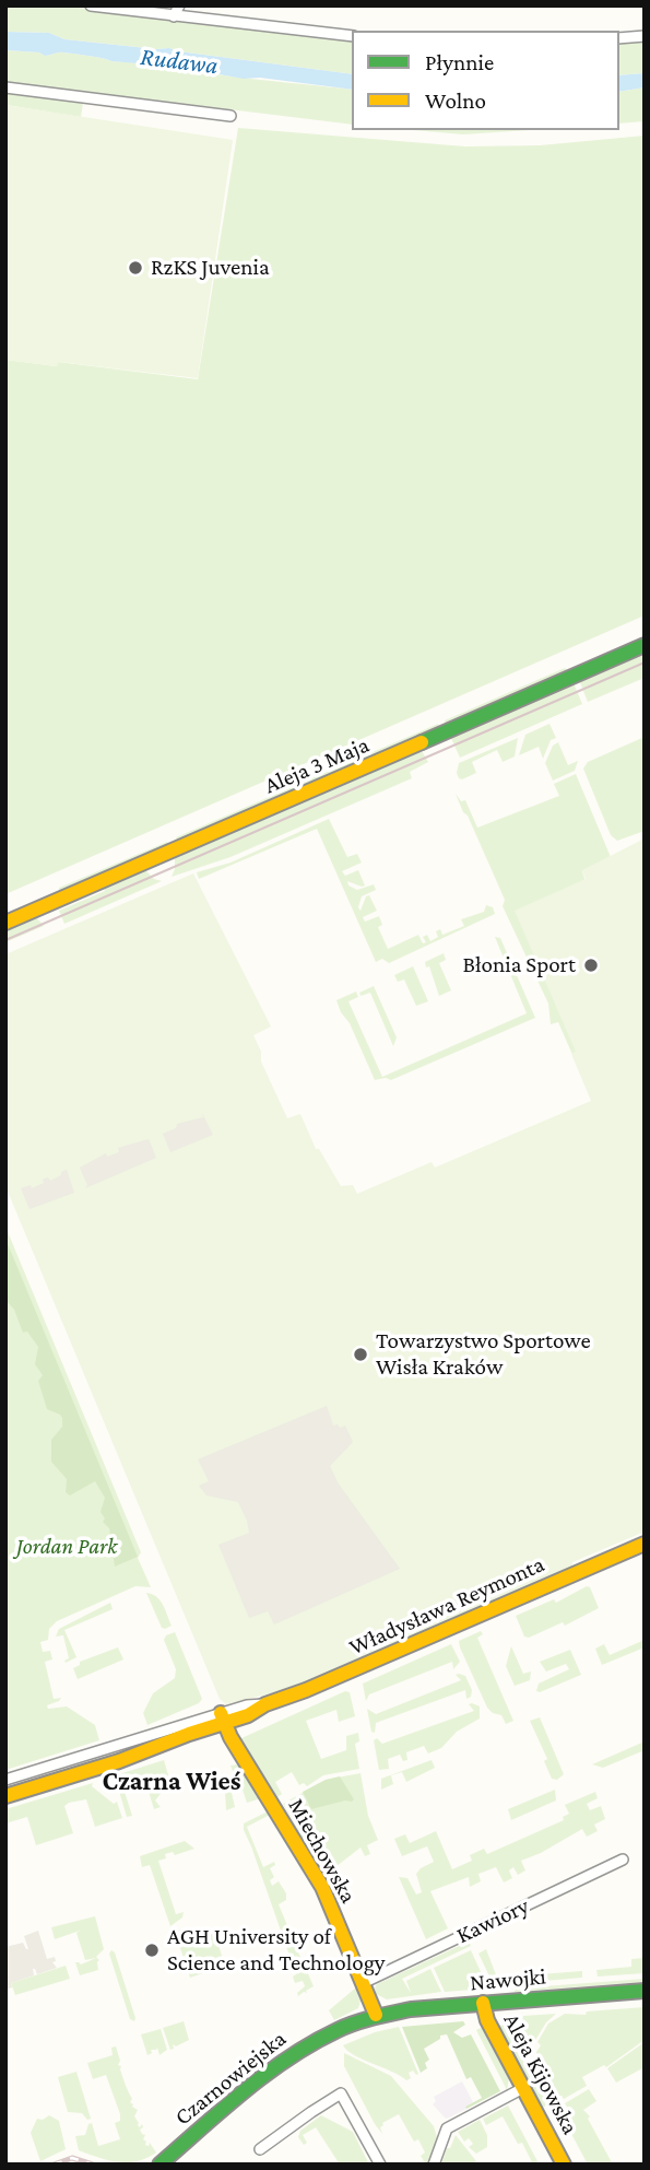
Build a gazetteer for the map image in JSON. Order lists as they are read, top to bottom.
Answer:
{
  "streets": {
    "street": [
      "Aleja 3 Maja",
      "Władysława Reymonta",
      "Miechowska",
      "Kawiory",
      "Nawojki",
      "Aleja Kijowska",
      "Czarnowiejska"
    ]
  },
  "crossings": [
    ["Władysława Reymonta", "Miechowska"],
    ["Miechowska", "Kawiory"],
    ["Miechowska", "Nawojki"],
    ["Miechowska", "Czarnowiejska"],
    ["Nawojki", "Aleja Kijowska"],
    ["Nawojki", "Czarnowiejska"]
  ],
  "districts": ["Czarna Wieś"],
  "water": ["Rudawa"],
  "parks": ["Jordan Park"],
  "places": [
    "RzKS Juvenia",
    "Błonia Sport",
    "Towarzystwo Sportowe Wisła Kraków",
    "AGH University of Science and Technology"
  ],
  "legend": ["Płynnie", "Wolno"]
}
